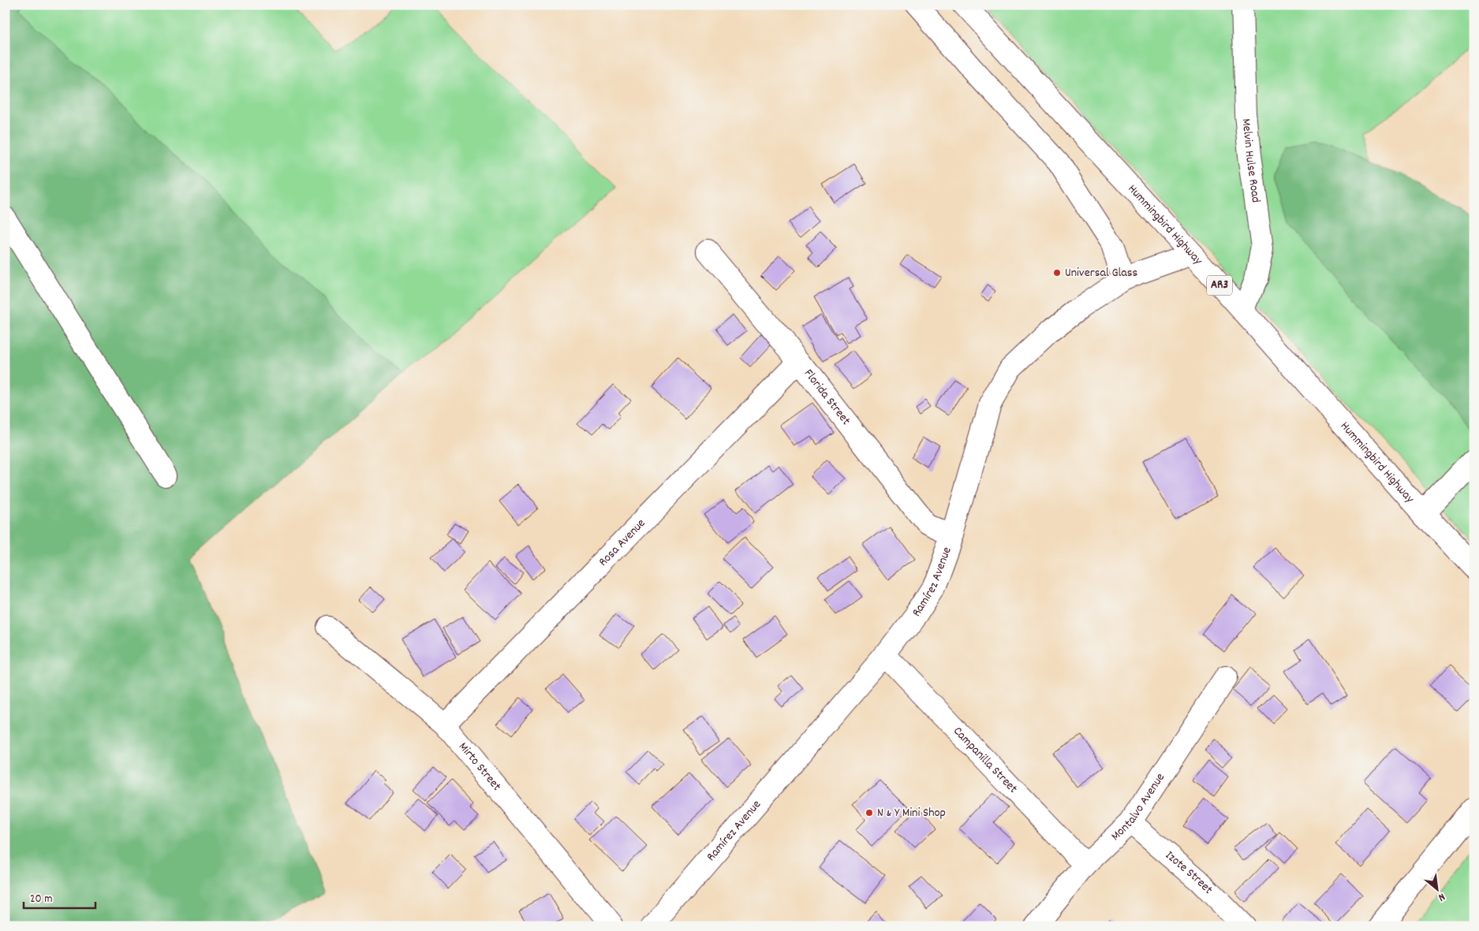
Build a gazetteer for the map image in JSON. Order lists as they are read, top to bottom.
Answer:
{
  "streets": {
    "street": [
      "Melvin Hulse Road",
      "Hummingbird Highway",
      "AR3",
      "Florida Street",
      "Rosa Avenue",
      "Ramírez Avenue",
      "Campanilla Street",
      "Mirto Street",
      "Montalvo Avenue",
      "Izote Street"
    ]
  },
  "crossings": [
    ["Melvin Hulse Road", "Hummingbird Highway"],
    ["Hummingbird Highway", "Ramírez Avenue"],
    ["Florida Street", "Rosa Avenue"],
    ["Florida Street", "Ramírez Avenue"],
    ["Rosa Avenue", "Mirto Street"],
    ["Ramírez Avenue", "Campanilla Street"],
    ["Campanilla Street", "Montalvo Avenue"],
    ["Montalvo Avenue", "Izote Street"]
  ],
  "places": ["Universal Glass", "N & Y Mini Shop"],
  "scale_bar": "20 m",
  "north": "bottom right"
}
